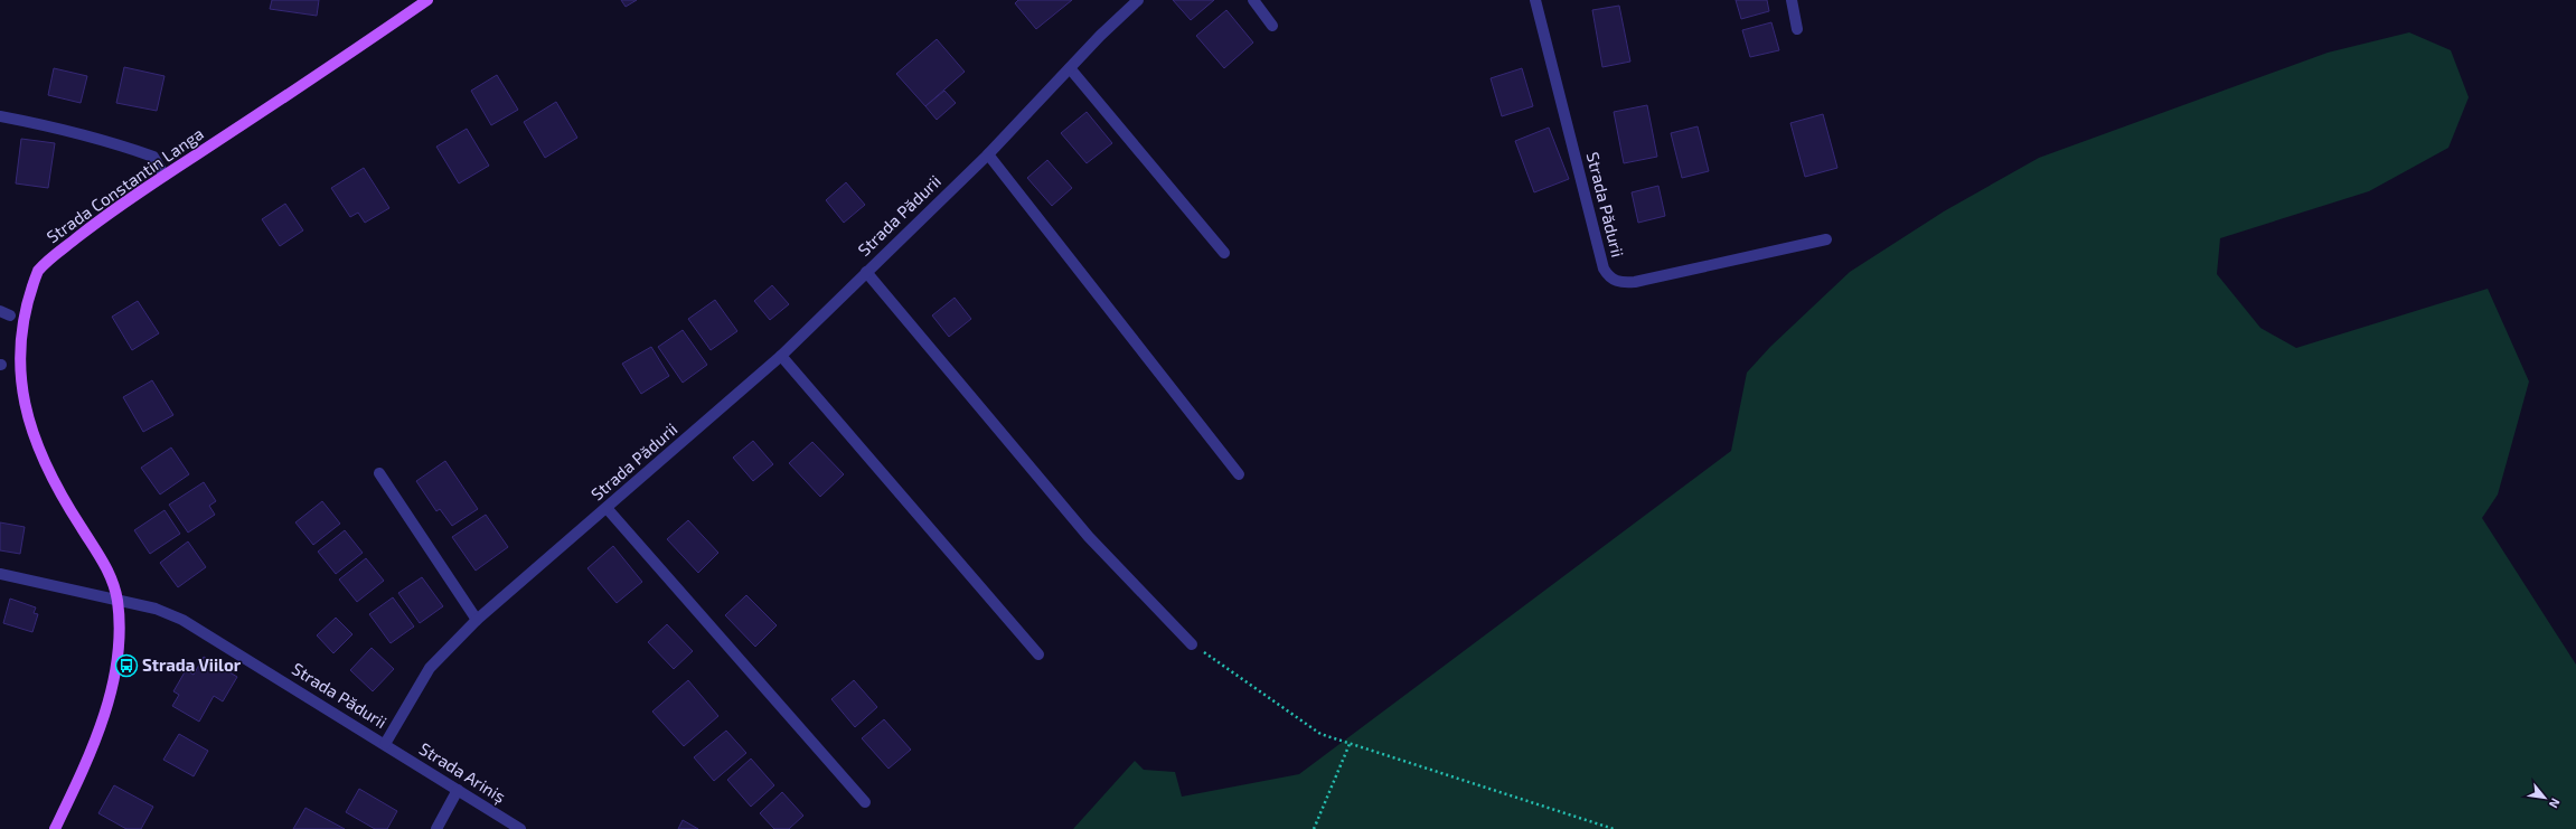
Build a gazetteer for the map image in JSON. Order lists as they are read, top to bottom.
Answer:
{
  "streets": {
    "main road": ["Strada Constantin Langa"],
    "street": ["Strada Pădurii", "Strada Ariniș"]
  },
  "crossings": [
    ["Strada Pădurii", "Strada Ariniș"]
  ],
  "places": {
    "bus stop": ["Strada Viilor"]
  },
  "north": "bottom right"
}
